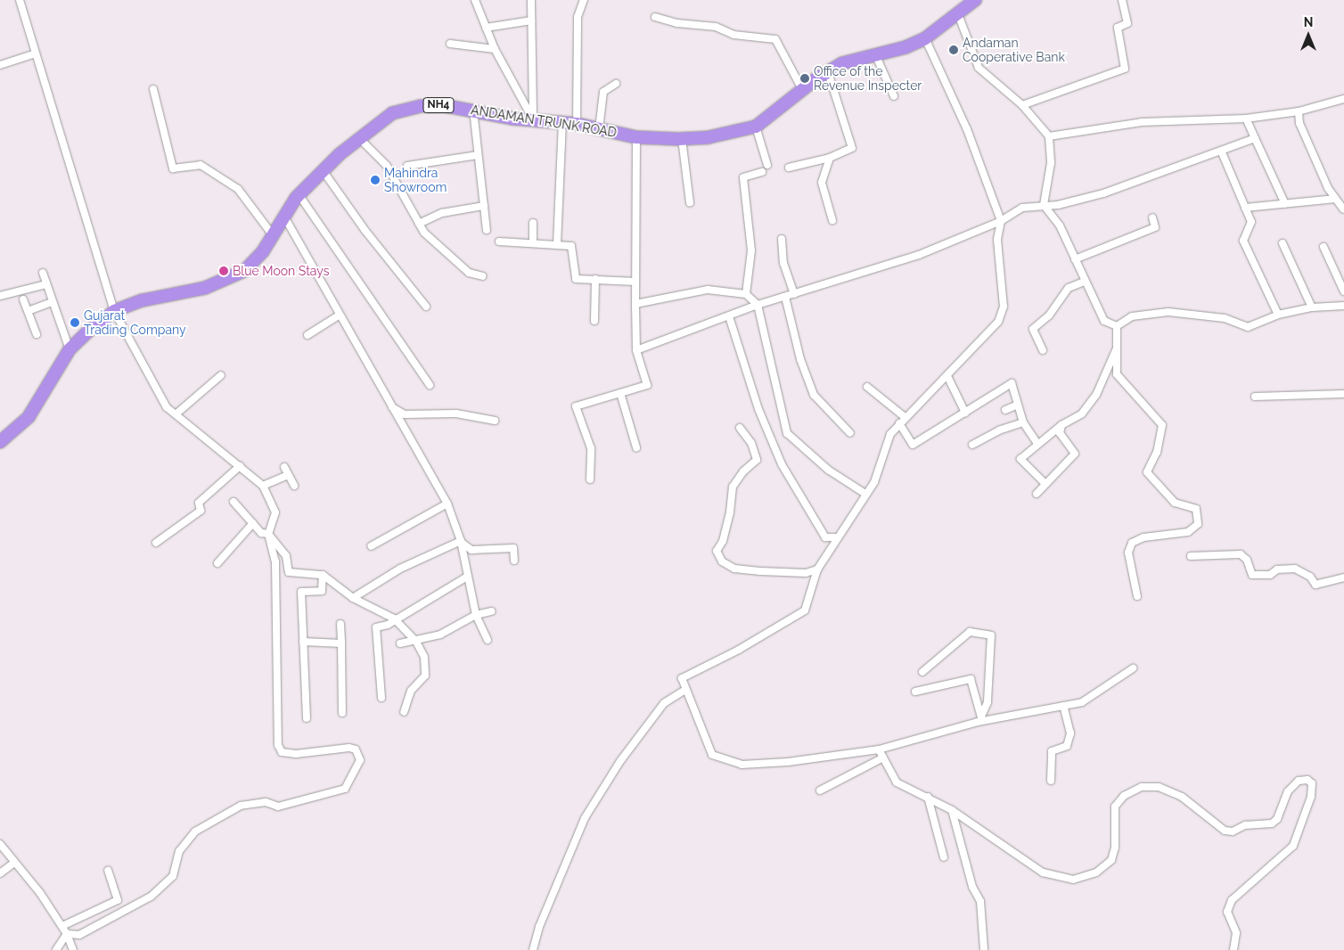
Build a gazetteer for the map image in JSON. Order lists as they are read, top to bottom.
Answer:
{
  "streets": {
    "highway": ["NH4", "ANDAMAN TRUNK ROAD"]
  },
  "places": [
    "Andaman Cooperative Bank",
    "Office of the Revenue Inspecter",
    "Mahindra Showroom",
    "Blue Moon Stays",
    "Gujarat Trading Company"
  ],
  "north": "top"
}
